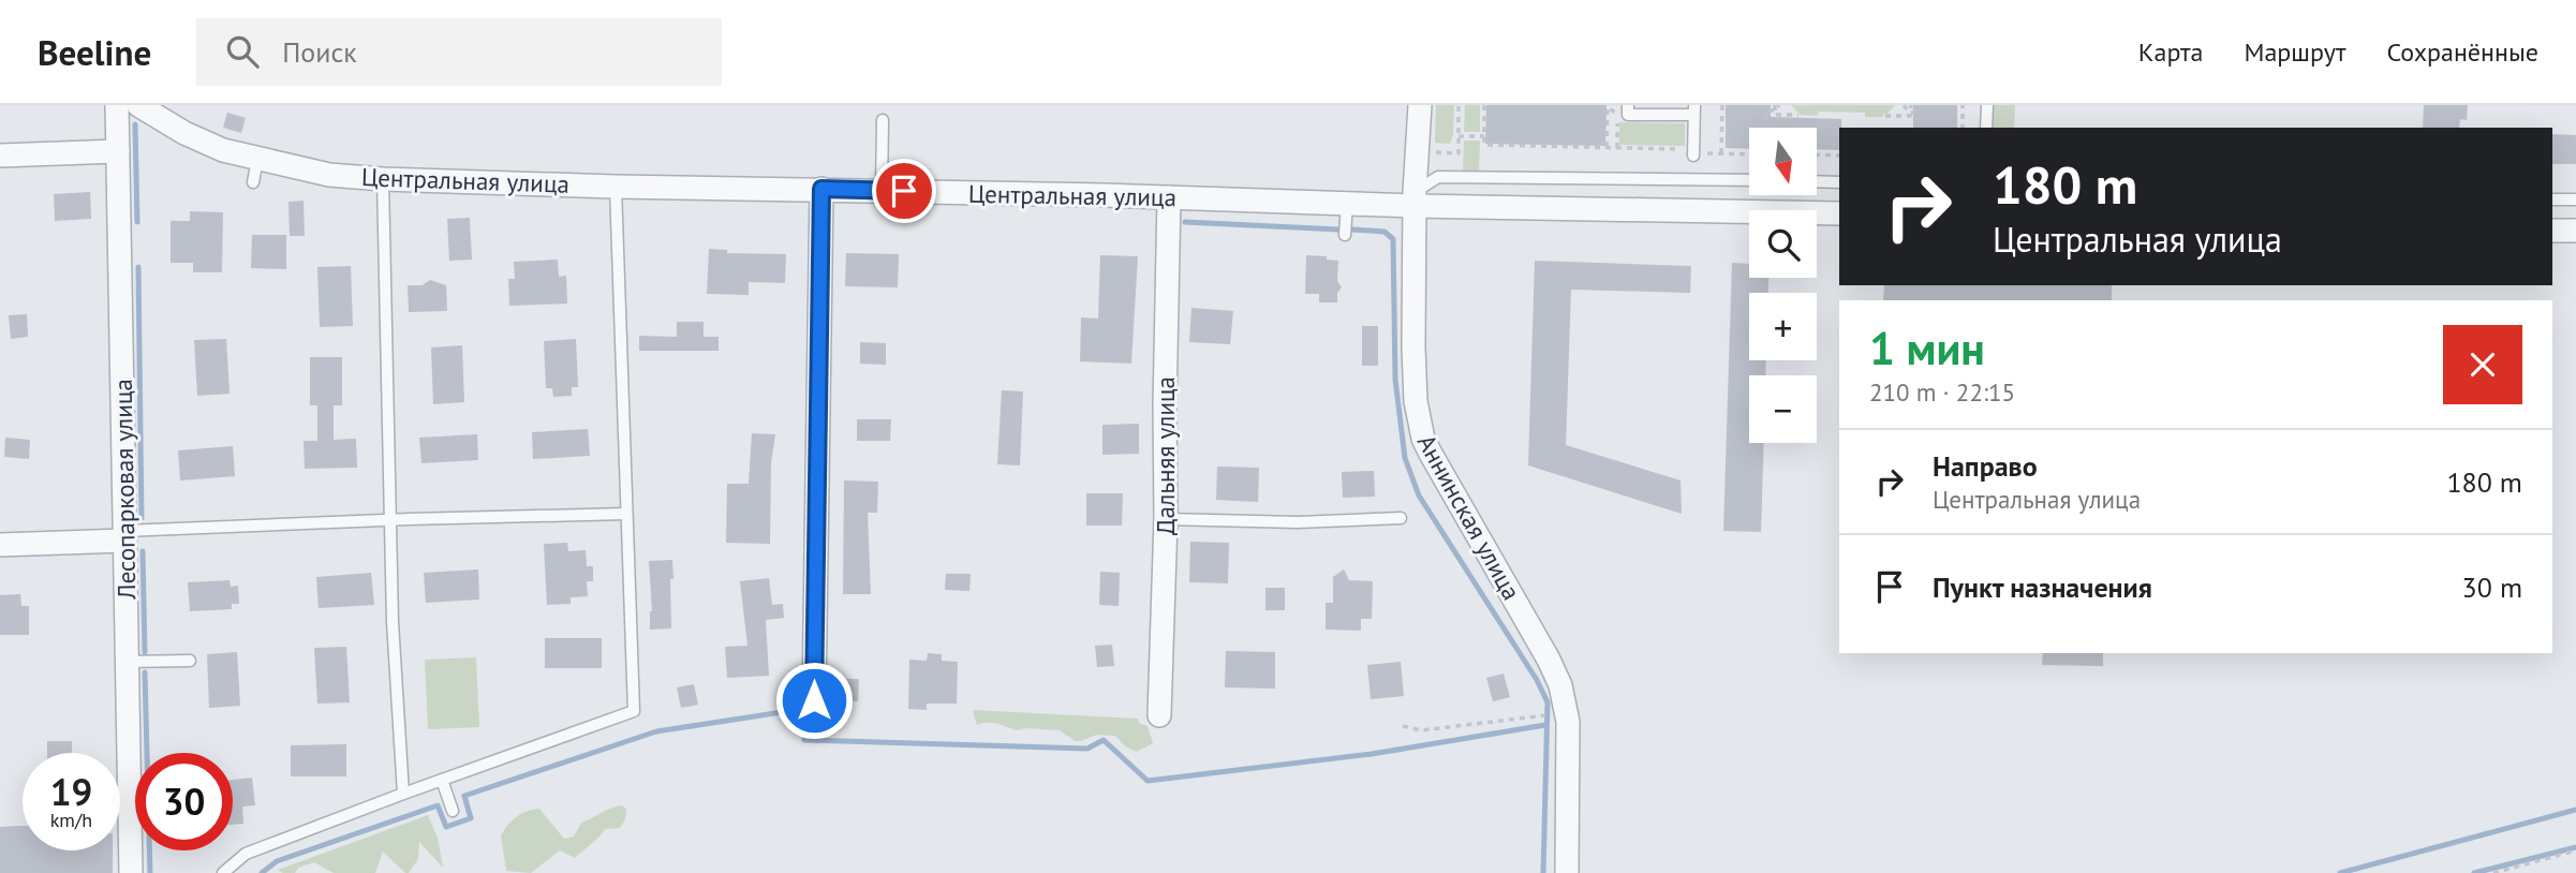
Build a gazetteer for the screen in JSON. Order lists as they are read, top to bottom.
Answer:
{
  "streets": {
    "street": [
      "Центральная улица",
      "Дальняя улица",
      "Лесопарковая улица",
      "Аннинская улица"
    ]
  },
  "crossings": [
    ["Центральная улица", "Дальняя улица"],
    ["Центральная улица", "Аннинская улица"]
  ],
  "north": "bottom",
  "page": {
    "header": "Beeline",
    "search": "Поиск",
    "nav": ["Карта", "Маршрут", "Сохранённые"],
    "map_buttons": ["+", "−"],
    "turn": ["180 m", "Центральная улица"],
    "heading": ["1 мин", "210 m · 22:15"],
    "list": [
      {
        "name": "Направо",
        "note": "Центральная улица",
        "value": "180 m"
      },
      {
        "name": "Пункт назначения",
        "value": "30 m"
      }
    ],
    "speed": "19 km/h",
    "limit": "30"
  }
}
